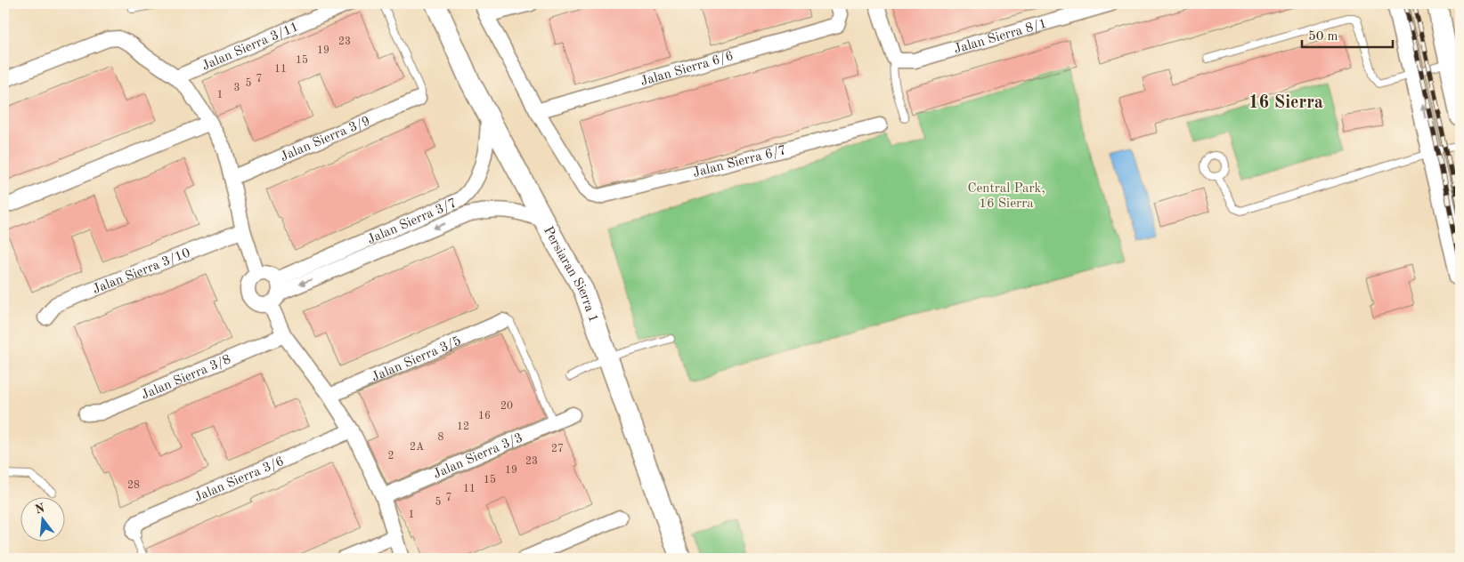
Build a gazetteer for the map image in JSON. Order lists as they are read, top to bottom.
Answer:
{
  "streets": {
    "street": [
      "Jalan Sierra 8/1",
      "Jalan Sierra 3/11",
      "Jalan Sierra 6/6",
      "Jalan Sierra 3/9",
      "Jalan Sierra 6/7",
      "Jalan Sierra 3/7",
      "Jalan Sierra 3/10",
      "Persiaran Sierra 1",
      "Jalan Sierra 3/5",
      "Jalan Sierra 3/8",
      "Jalan Sierra 3/3",
      "Jalan Sierra 3/6"
    ]
  },
  "crossings": [
    ["Jalan Sierra 6/6", "Jalan Sierra 6/7"],
    ["Jalan Sierra 3/7", "Persiaran Sierra 1"]
  ],
  "districts": ["16 Sierra"],
  "parks": ["Central Park, 16 Sierra"],
  "house_numbers": [
    "23",
    "19",
    "15",
    "11",
    "7",
    "5",
    "3",
    "1",
    "20",
    "16",
    "12",
    "8",
    "2A",
    "27",
    "2",
    "23",
    "19",
    "15",
    "28",
    "11",
    "7",
    "5",
    "1"
  ],
  "scale_bar": "50 m",
  "north": "top"
}
